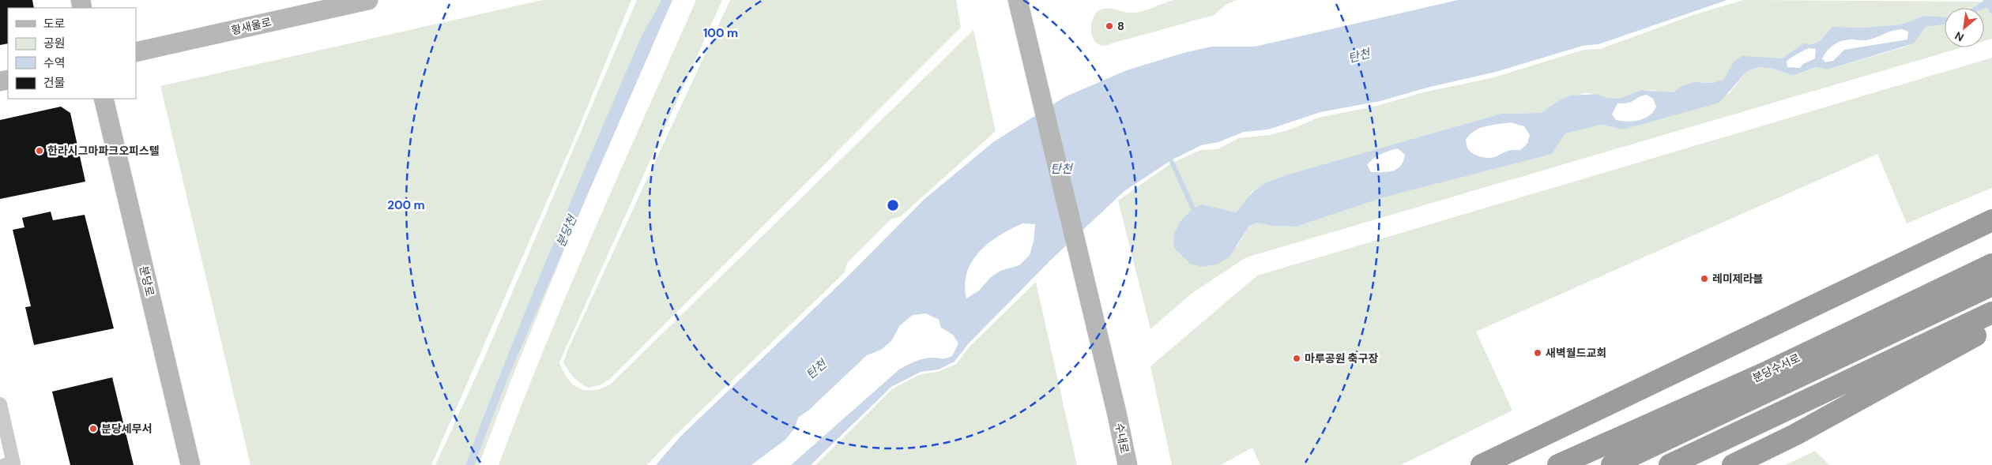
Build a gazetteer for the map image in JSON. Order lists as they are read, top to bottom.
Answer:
{
  "streets": {
    "highway": ["분당수서로"],
    "main road": ["황새울로", "분당로", "수내로"]
  },
  "water": ["탄천", "분당천"],
  "places": [
    "8",
    "한라시그마파크오피스텔",
    "레미제라블",
    "새벽월드교회",
    "마루공원 축구장",
    "분당세무서"
  ],
  "legend": [
    "도로",
    "공원",
    "수역",
    "건물"
  ],
  "north": "bottom left",
  "rings": ["100 m", "200 m"]
}
